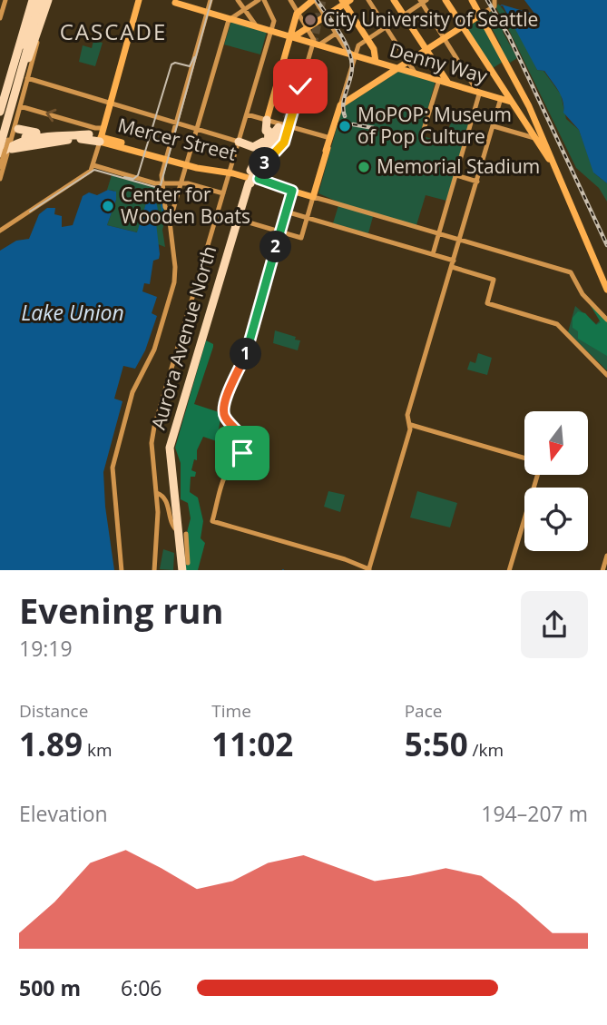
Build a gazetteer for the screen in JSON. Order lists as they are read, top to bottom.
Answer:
{
  "streets": {
    "highway": ["Aurora Avenue North"],
    "main road": ["Denny Way", "Mercer Street"]
  },
  "crossings": [
    ["Mercer Street", "Aurora Avenue North"]
  ],
  "districts": ["CASCADE"],
  "water": ["Lake Union"],
  "places": [
    "City University of Seattle",
    "MoPOP: Museum of Pop Culture",
    "Memorial Stadium",
    "Center for Wooden Boats"
  ],
  "north": "bottom",
  "page": {
    "pins": ["3", "2", "1"],
    "heading": ["Evening run", "19:19"],
    "stats": [
      ["Distance", "1.89 km"],
      ["Time", "11:02"],
      ["Pace", "5:50 /km"]
    ],
    "chart": ["Elevation", "194–207 m"],
    "list": [
      {
        "name": "500 m",
        "note": "6:06"
      }
    ]
  }
}
